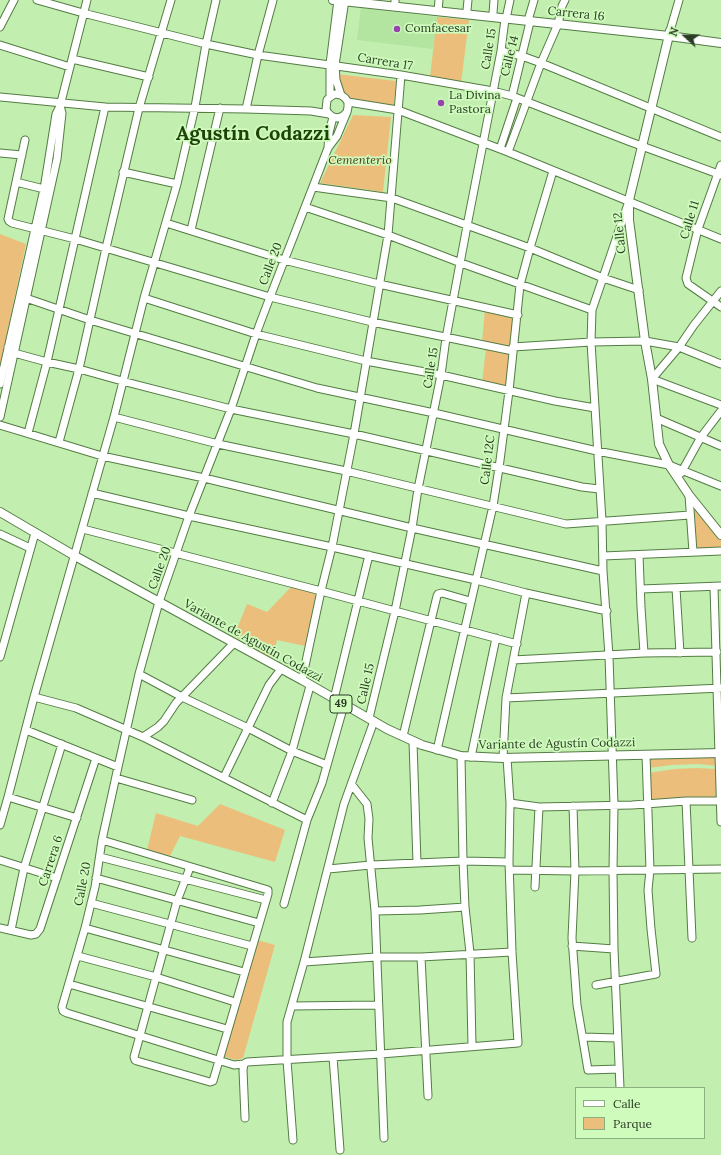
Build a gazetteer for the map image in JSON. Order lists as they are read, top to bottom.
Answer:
{
  "streets": {
    "main road": [
      "Carrera 16",
      "Calle 12",
      "Variante de Agustín Codazzi",
      "49"
    ],
    "street": [
      "Calle 15",
      "Calle 14",
      "Carrera 17",
      "Calle 11",
      "Calle 20",
      "Calle 12C",
      "Carrera 6"
    ]
  },
  "crossings": [
    ["Carrera 16", "Calle 15"],
    ["Carrera 16", "Calle 14"],
    ["Carrera 16", "Calle 12"],
    ["Calle 15", "Carrera 17"],
    ["Calle 15", "Variante de Agustín Codazzi"],
    ["Calle 14", "Carrera 17"],
    ["Carrera 17", "Calle 11"],
    ["Carrera 17", "Calle 12"],
    ["Calle 20", "Variante de Agustín Codazzi"],
    ["Calle 12C", "Variante de Agustín Codazzi"]
  ],
  "districts": ["Agustín Codazzi"],
  "parks": ["Cementerio"],
  "places": ["Comfacesar", "La Divina Pastora"],
  "legend": ["Calle", "Parque"],
  "north": "left"
}
